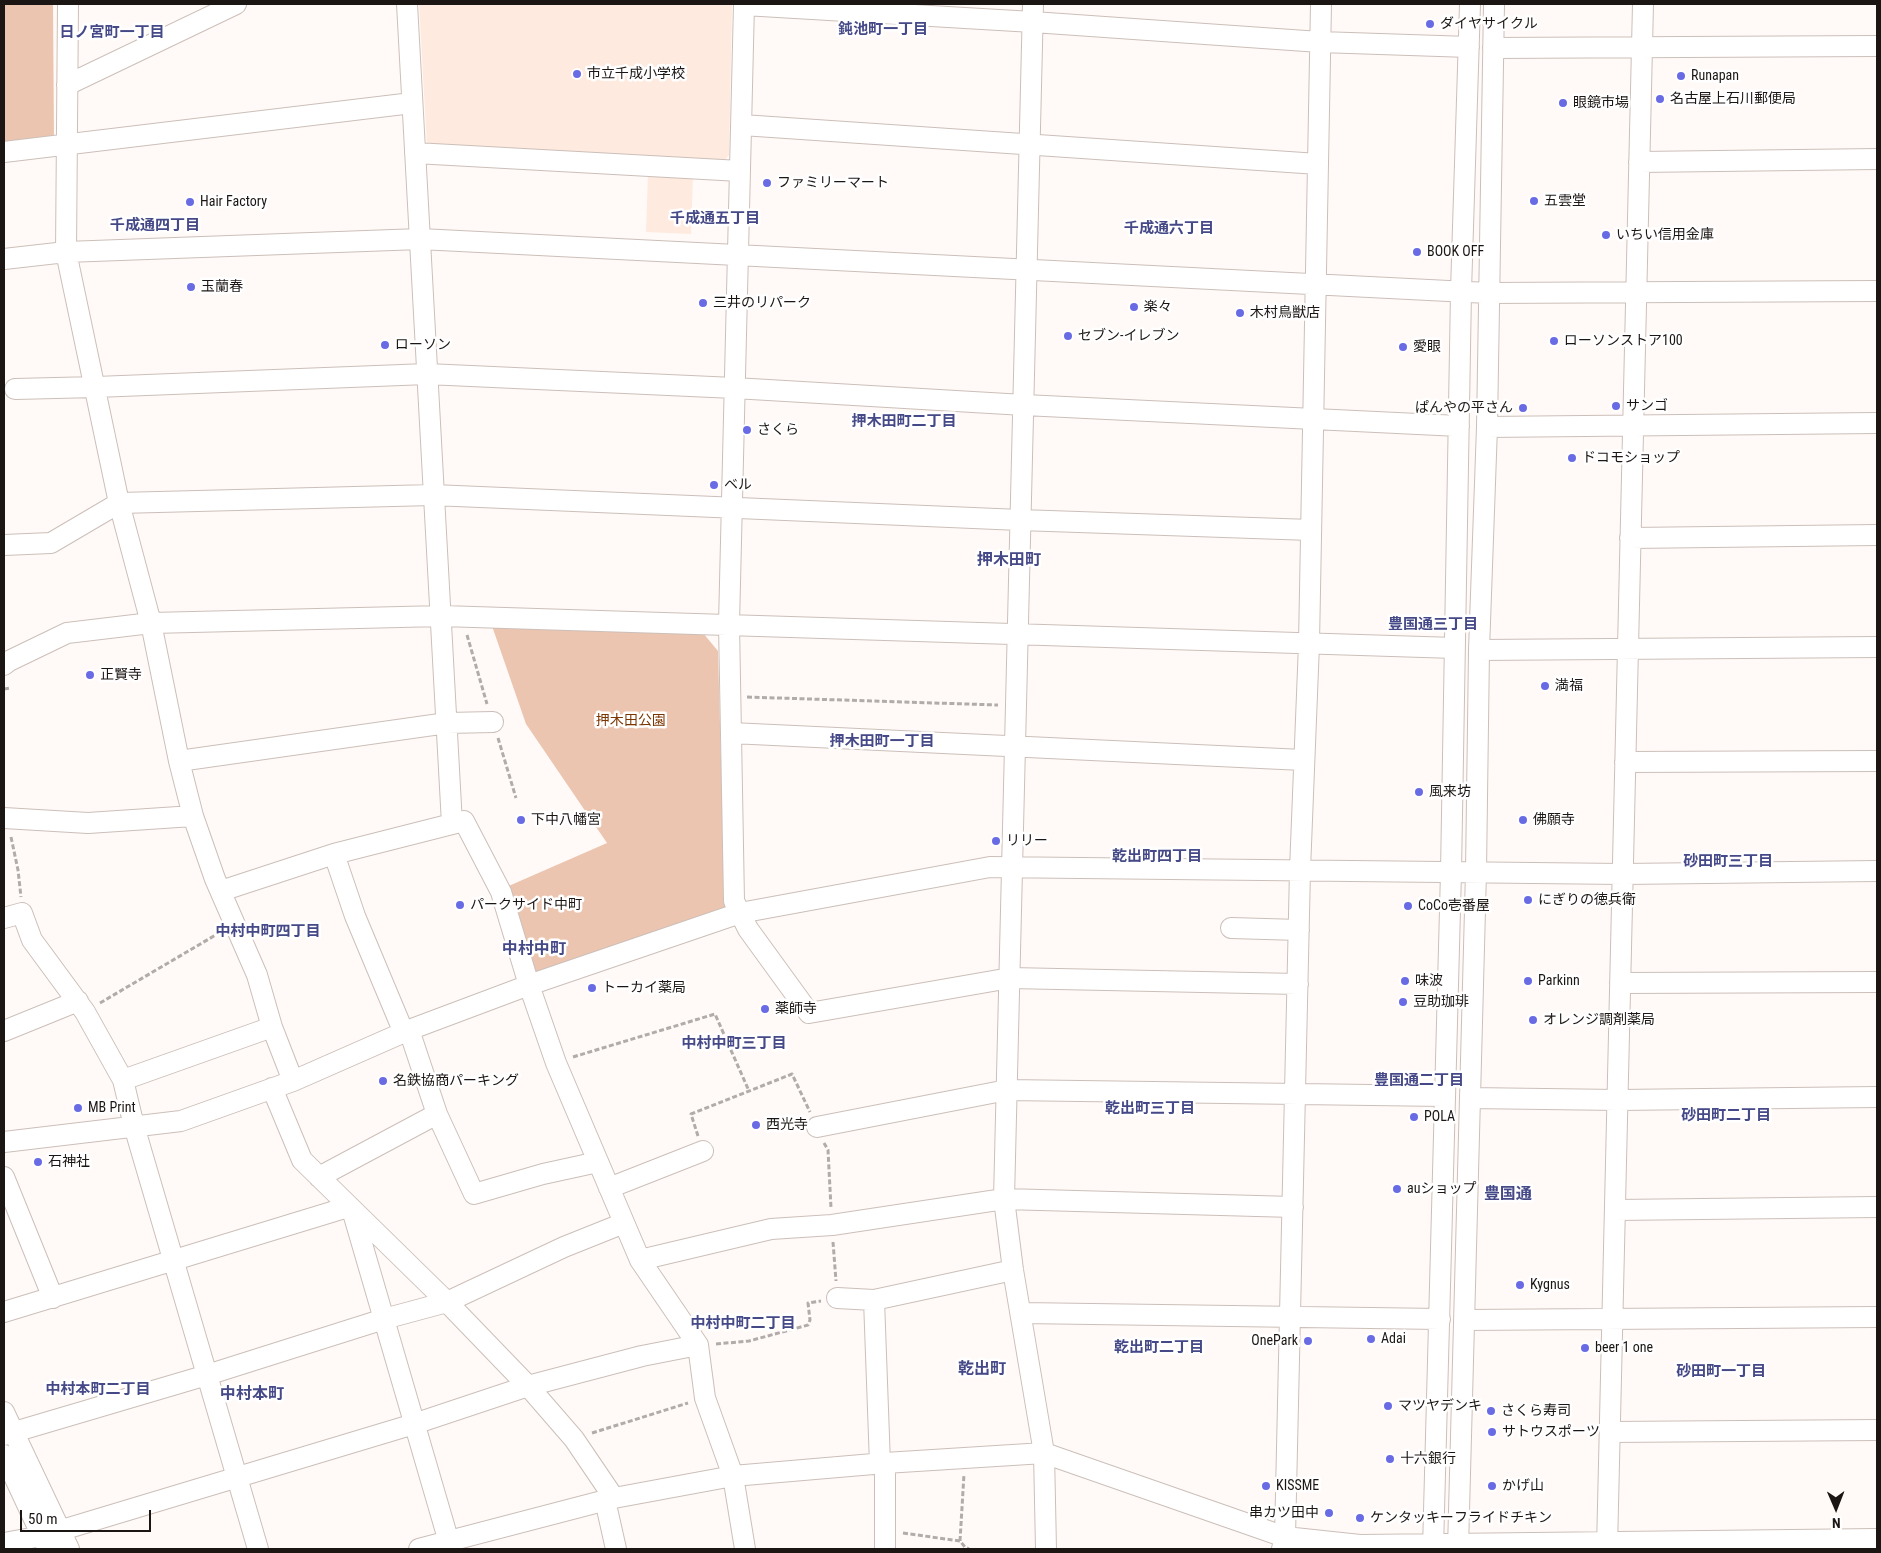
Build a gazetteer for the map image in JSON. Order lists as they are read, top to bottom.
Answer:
{
  "districts": [
    "鈍池町一丁目",
    "日ノ宮町一丁目",
    "千成通五丁目",
    "千成通四丁目",
    "千成通六丁目",
    "押木田町二丁目",
    "押木田町",
    "豊国通三丁目",
    "押木田町一丁目",
    "乾出町四丁目",
    "砂田町三丁目",
    "中村中町四丁目",
    "中村中町",
    "中村中町三丁目",
    "豊国通二丁目",
    "乾出町三丁目",
    "砂田町二丁目",
    "豊国通",
    "中村中町二丁目",
    "乾出町二丁目",
    "乾出町",
    "砂田町一丁目",
    "中村本町二丁目",
    "中村本町"
  ],
  "parks": ["押木田公園"],
  "places": [
    "ダイヤサイクル",
    "市立千成小学校",
    "Runapan",
    "名古屋上石川郵便局",
    "眼鏡市場",
    "ファミリーマート",
    "五雲堂",
    "Hair Factory",
    "いちい信用金庫",
    "BOOK OFF",
    "玉蘭春",
    "三井のリパーク",
    "楽々",
    "木村鳥獣店",
    "セブン-イレブン",
    "ローソンストア100",
    "ローソン",
    "愛眼",
    "サンゴ",
    "ぱんやの平さん",
    "さくら",
    "ドコモショップ",
    "ベル",
    "正賢寺",
    "満福",
    "風来坊",
    "下中八幡宮",
    "佛願寺",
    "リリー",
    "にぎりの徳兵衛",
    "パークサイド中町",
    "CoCo壱番屋",
    "味波",
    "Parkinn",
    "トーカイ薬局",
    "豆助珈琲",
    "薬師寺",
    "オレンジ調剤薬局",
    "名鉄協商パーキング",
    "MB Print",
    "POLA",
    "西光寺",
    "石神社",
    "auショップ",
    "Kygnus",
    "Adai",
    "OnePark",
    "beer 1 one",
    "マツヤデンキ",
    "さくら寿司",
    "サトウスポーツ",
    "十六銀行",
    "KISSME",
    "かげ山",
    "串カツ田中",
    "ケンタッキーフライドチキン"
  ],
  "scale_bar": "50 m",
  "north": "bottom"
}
